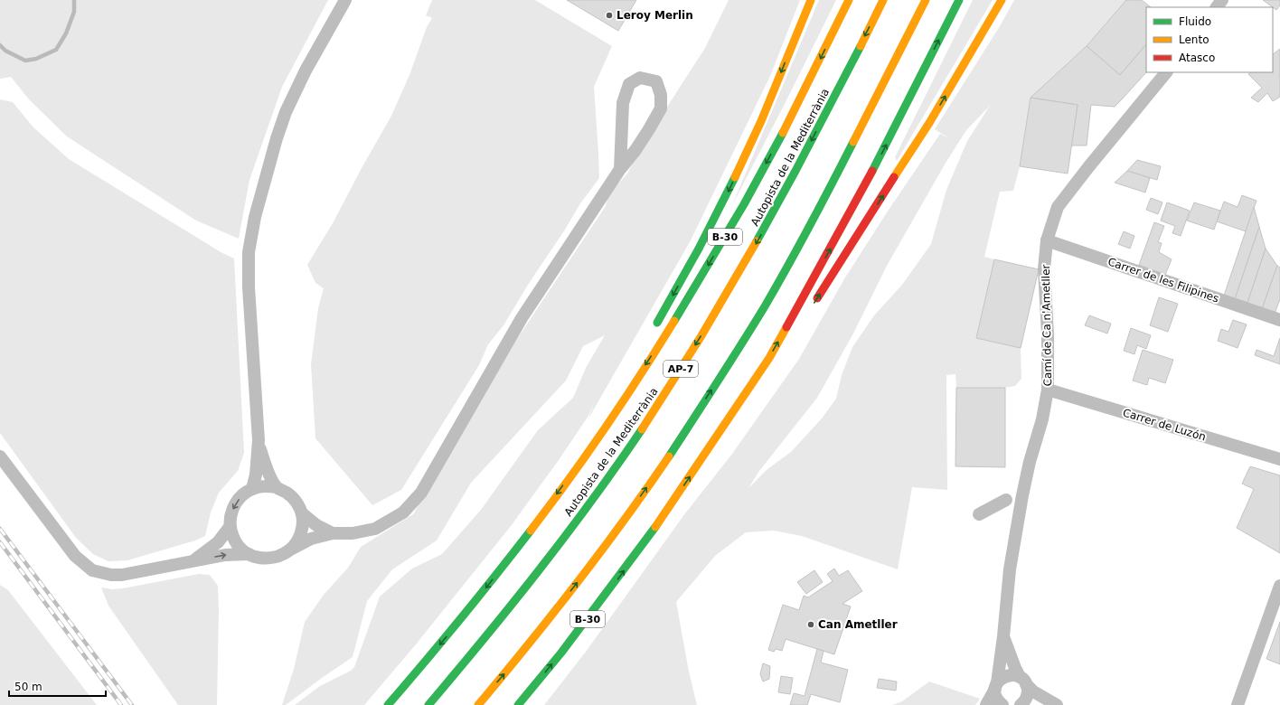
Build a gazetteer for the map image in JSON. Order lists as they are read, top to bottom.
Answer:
{
  "streets": {
    "highway": ["Autopista de la Mediterrània", "B-30", "AP-7"],
    "street": ["Carrer de les Filipines", "Camí de Ca n'Ametller", "Carrer de Luzón"]
  },
  "crossings": [
    ["Carrer de les Filipines", "Camí de Ca n'Ametller"],
    ["Camí de Ca n'Ametller", "Carrer de Luzón"]
  ],
  "places": ["Leroy Merlin", "Can Ametller"],
  "legend": ["Fluido", "Lento", "Atasco"],
  "scale_bar": "50 m"
}
